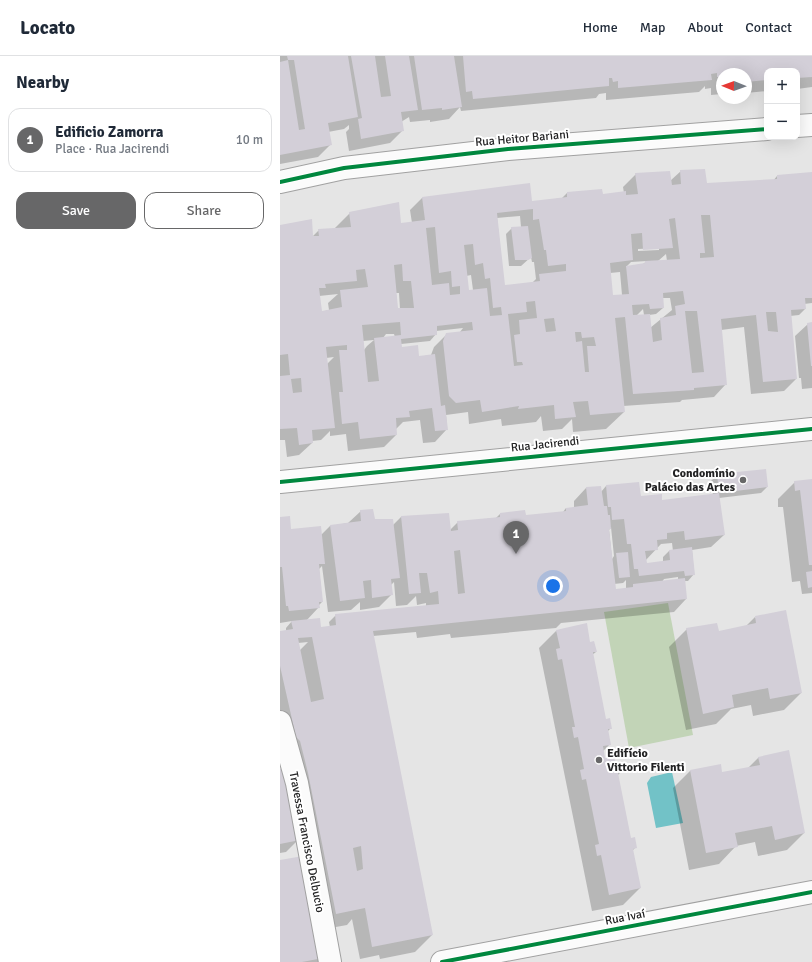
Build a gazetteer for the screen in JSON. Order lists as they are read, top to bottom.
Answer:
{
  "streets": {
    "street": [
      "Rua Heitor Bariani",
      "Rua Jacirendi",
      "Travessa Francisco Delbucio",
      "Rua Ivaí"
    ]
  },
  "places": ["Condomínio Palácio das Artes", "Edifício Vittorio Filenti"],
  "north": "left",
  "page": {
    "header": "Locato",
    "nav": [
      "Home",
      "Map",
      "About",
      "Contact"
    ],
    "heading": "Nearby",
    "map_buttons": ["+", "−"],
    "list": [
      {
        "mark": "1",
        "name": "Edificio Zamorra",
        "note": "Place · Rua Jacirendi",
        "value": "10 m"
      }
    ],
    "buttons": ["Save", "Share"],
    "pins": "1"
  }
}
